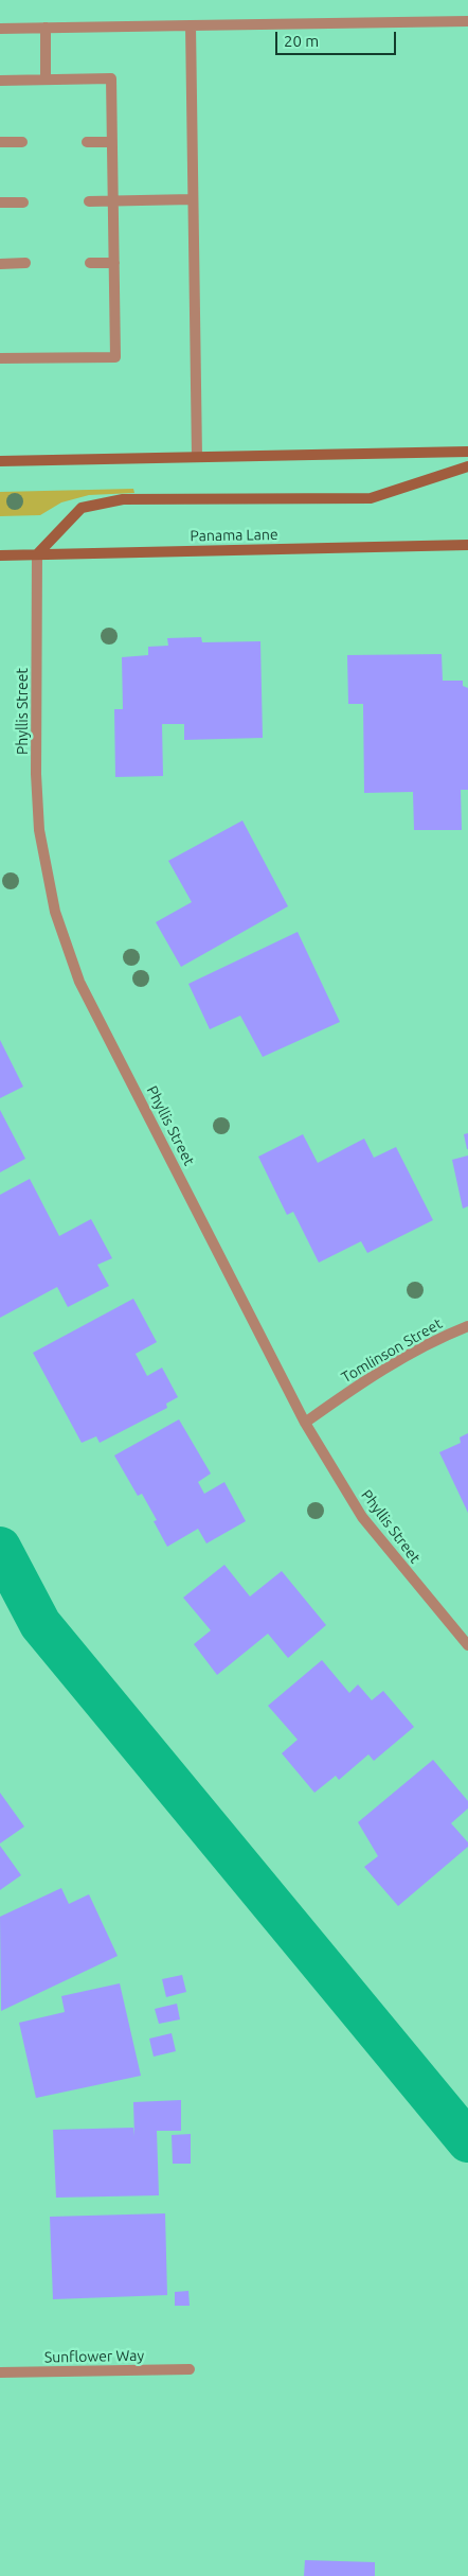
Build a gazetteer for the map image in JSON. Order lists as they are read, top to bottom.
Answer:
{
  "streets": {
    "main road": ["Panama Lane"],
    "street": ["Phyllis Street", "Tomlinson Street", "Sunflower Way"]
  },
  "crossings": [
    ["Panama Lane", "Phyllis Street"],
    ["Phyllis Street", "Tomlinson Street"]
  ],
  "scale_bar": "20 m"
}
